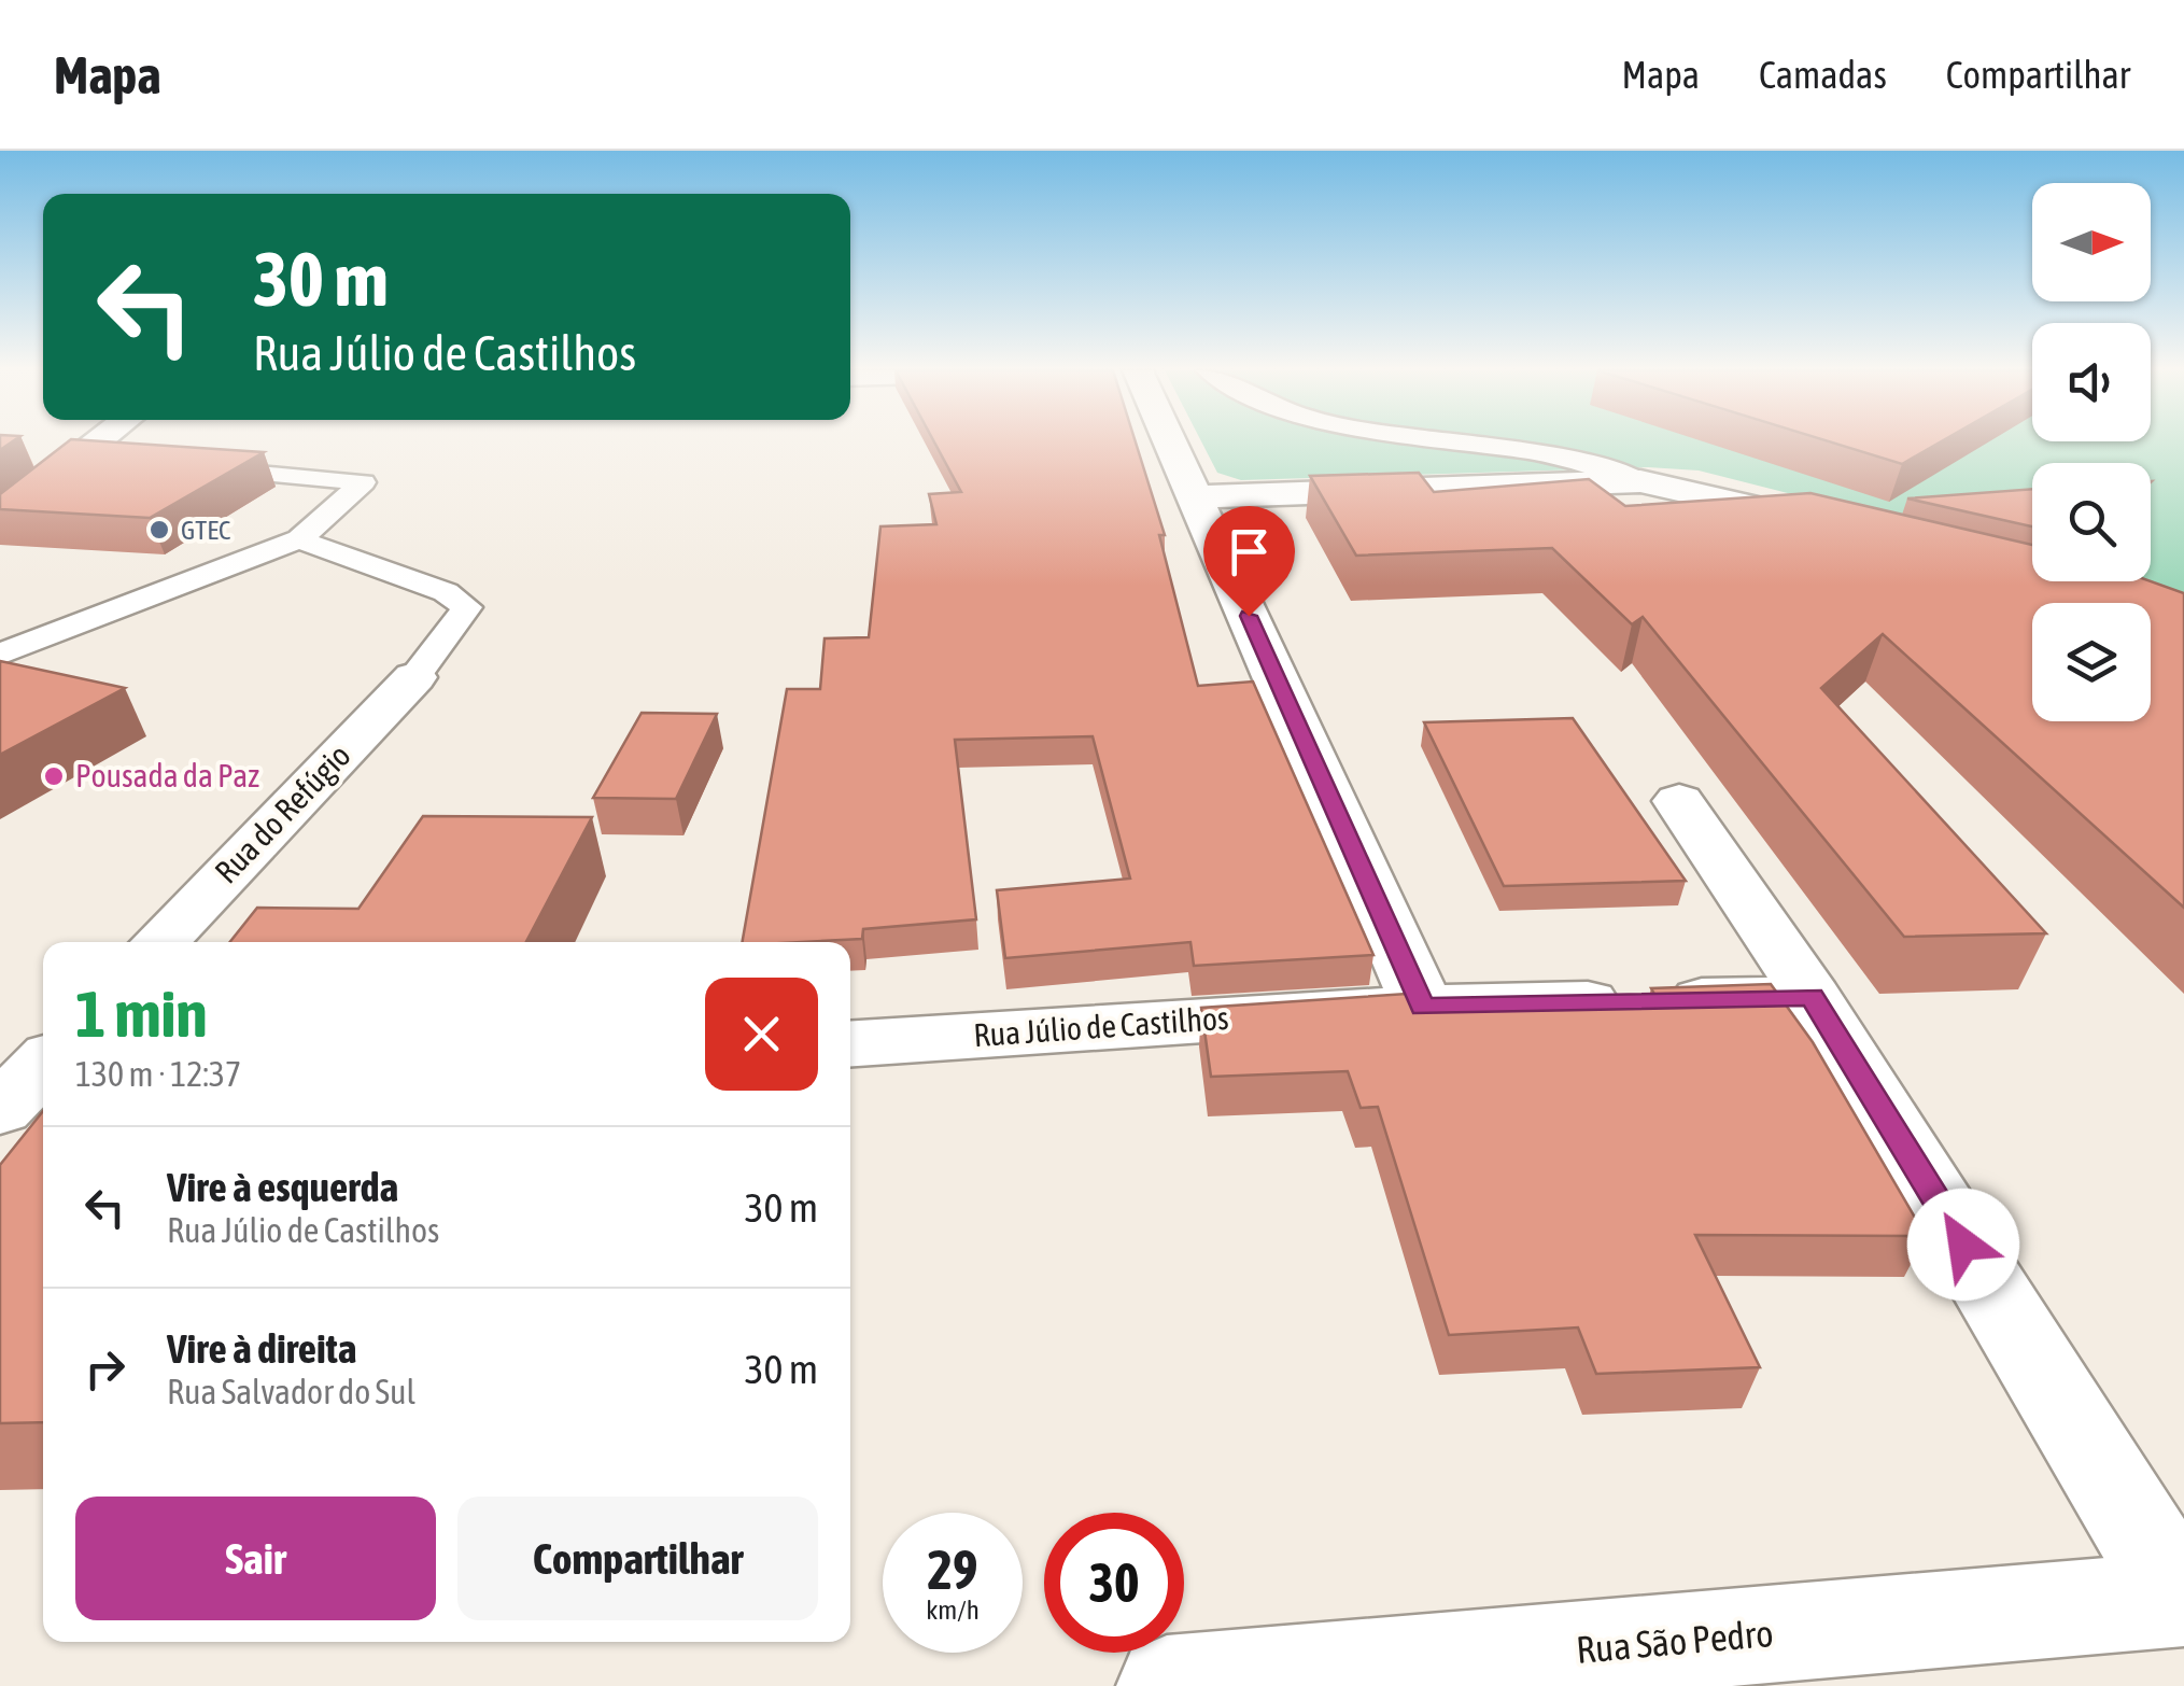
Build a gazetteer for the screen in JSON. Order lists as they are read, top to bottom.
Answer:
{
  "streets": {
    "street": ["Rua do Refúgio", "Rua Júlio de Castilhos", "Rua São Pedro"]
  },
  "places": ["GTEC", "Pousada da Paz"],
  "north": "right",
  "page": {
    "header": "Mapa",
    "nav": ["Mapa", "Camadas", "Compartilhar"],
    "turn": ["30 m", "Rua Júlio de Castilhos"],
    "heading": ["1 min", "130 m · 12:37"],
    "list": [
      {
        "name": "Vire à esquerda",
        "note": "Rua Júlio de Castilhos",
        "value": "30 m"
      },
      {
        "name": "Vire à direita",
        "note": "Rua Salvador do Sul",
        "value": "30 m"
      }
    ],
    "buttons": ["Sair", "Compartilhar"],
    "speed": "29 km/h",
    "limit": "30"
  }
}
